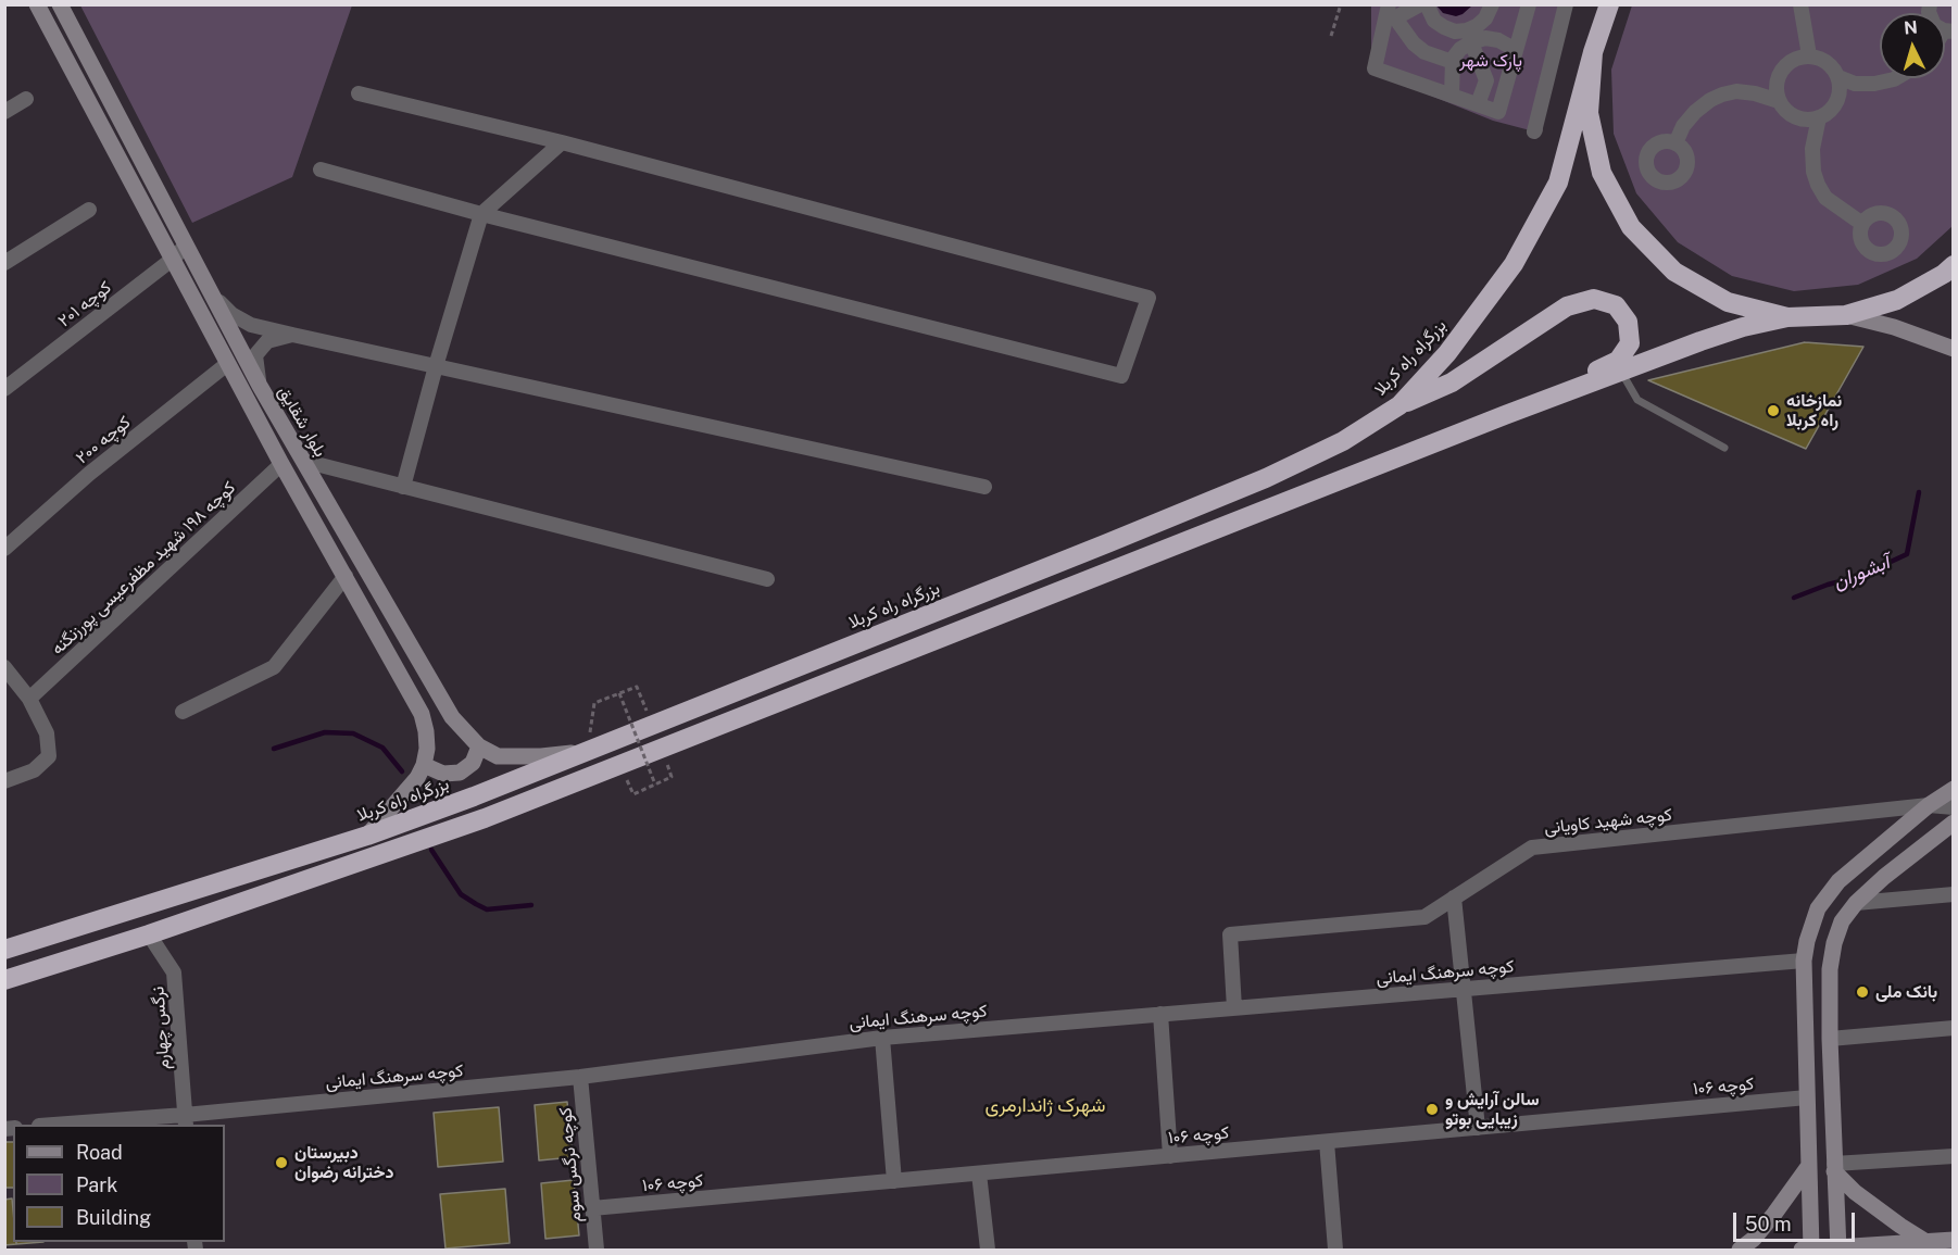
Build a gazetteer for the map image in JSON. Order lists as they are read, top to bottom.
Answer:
{
  "streets": {
    "highway": ["بزرگراه راه کربلا"],
    "main road": ["بلوار شقایق"],
    "street": [
      "کوچه ۲۰۱",
      "کوچه ۲۰۰",
      "کوچه ۱۹۸ شهید مظفرعیسی پورزنگنه",
      "کوچه شهید کاویانی",
      "کوچه سرهنگ ایمانی",
      "نرگس چهارم",
      "کوچه ۱۰۶",
      "کوچه نرگس سوم"
    ]
  },
  "crossings": [
    ["کوچه ۲۰۱", "بلوار شقایق"],
    ["بزرگراه راه کربلا", "بلوار شقایق"],
    ["بلوار شقایق", "کوچه ۲۰۰"],
    ["بلوار شقایق", "کوچه ۱۹۸ شهید مظفرعیسی پورزنگنه"],
    ["کوچه شهید کاویانی", "کوچه سرهنگ ایمانی"],
    ["کوچه سرهنگ ایمانی", "نرگس چهارم"],
    ["کوچه سرهنگ ایمانی", "کوچه نرگس سوم"],
    ["کوچه ۱۰۶", "کوچه نرگس سوم"]
  ],
  "districts": ["شهرک ژاندارمری"],
  "water": ["آبشوران"],
  "parks": ["پارک شهر"],
  "places": [
    "نمازخانه راه کربلا",
    "بانک ملی",
    "سالن آرایش و زیبایی بوتو",
    "دبیرستان دخترانه رضوان"
  ],
  "legend": ["Road", "Park", "Building"],
  "scale_bar": "50 m",
  "north": "top"
}
